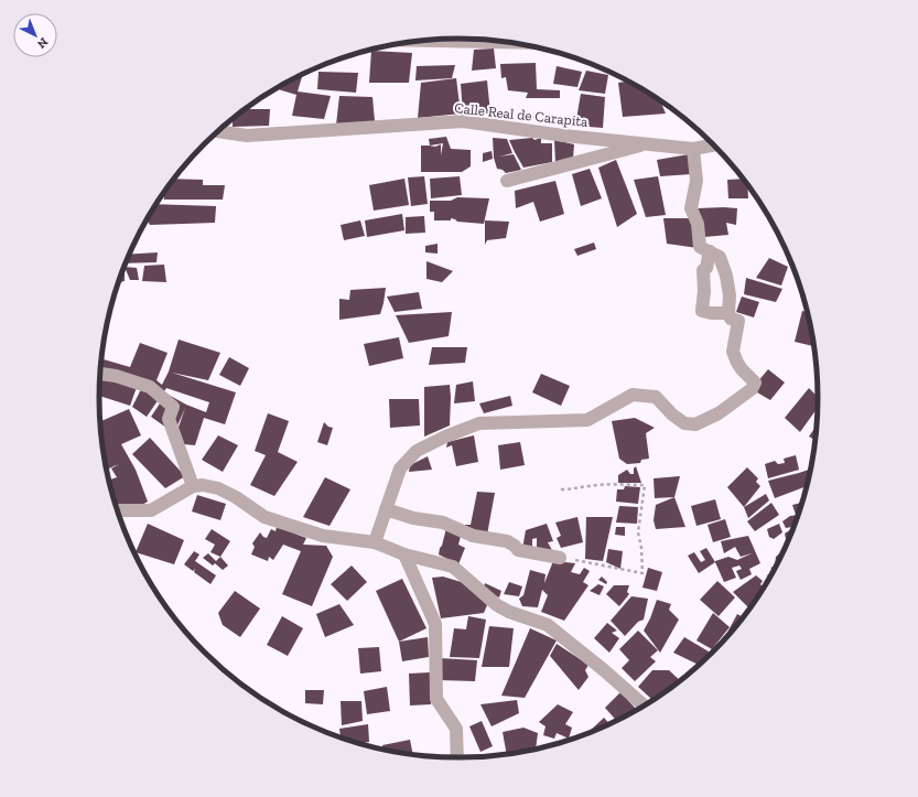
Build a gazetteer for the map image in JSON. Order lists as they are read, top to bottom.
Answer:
{
  "streets": {
    "street": ["Calle Real de Carapita"]
  },
  "north": "bottom right"
}
